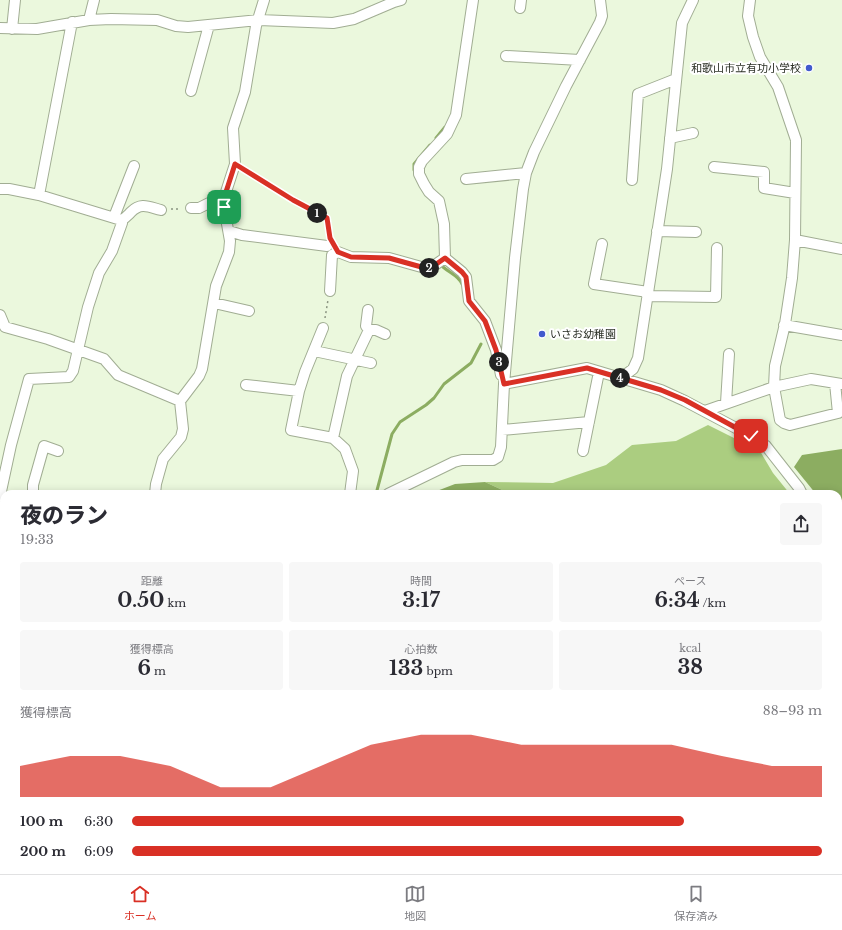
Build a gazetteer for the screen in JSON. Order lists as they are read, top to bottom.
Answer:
{
  "places": ["和歌山市立有功小学校", "いさお幼稚園"],
  "page": {
    "pins": [
      "1",
      "2",
      "3",
      "4"
    ],
    "heading": ["夜のラン", "19:33"],
    "stats": [
      ["距離", "0.50 km"],
      ["時間", "3:17"],
      ["ペース", "6:34 /km"],
      ["獲得標高", "6 m"],
      ["心拍数", "133 bpm"],
      ["kcal", "38"]
    ],
    "chart": ["獲得標高", "88–93 m"],
    "list": [
      {
        "name": "100 m",
        "note": "6:30"
      },
      {
        "name": "200 m",
        "note": "6:09"
      }
    ],
    "tabs": ["ホーム", "地図", "保存済み"]
  }
}
